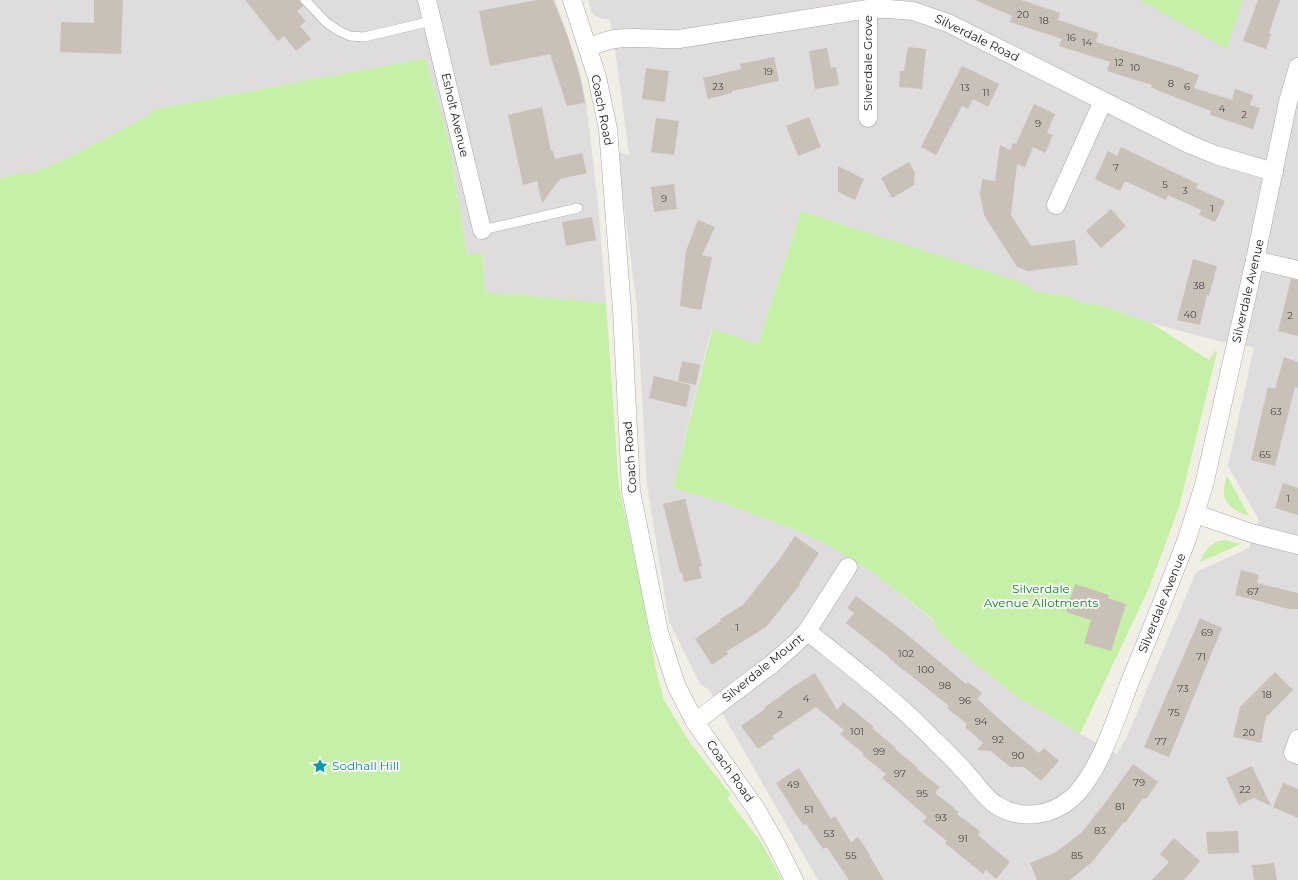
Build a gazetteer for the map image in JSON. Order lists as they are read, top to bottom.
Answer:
{
  "streets": {
    "street": [
      "Silverdale Road",
      "Silverdale Grove",
      "Coach Road",
      "Esholt Avenue",
      "Silverdale Avenue",
      "Silverdale Mount"
    ]
  },
  "crossings": [
    ["Silverdale Road", "Silverdale Grove"],
    ["Silverdale Road", "Coach Road"],
    ["Silverdale Road", "Silverdale Avenue"],
    ["Coach Road", "Silverdale Mount"],
    ["Silverdale Avenue", "Silverdale Mount"]
  ],
  "parks": ["Silverdale Avenue Allotments"],
  "places": {
    "place": ["Sodhall Hill"]
  },
  "house_numbers": [
    "20",
    "18",
    "16",
    "14",
    "12",
    "10",
    "19",
    "8",
    "23",
    "6",
    "13",
    "11",
    "4",
    "2",
    "9",
    "7",
    "5",
    "3",
    "9",
    "1",
    "38",
    "40",
    "2",
    "63",
    "65",
    "1",
    "67",
    "1",
    "69",
    "102",
    "71",
    "100",
    "98",
    "73",
    "18",
    "4",
    "96",
    "75",
    "2",
    "94",
    "101",
    "20",
    "92",
    "77",
    "99",
    "90",
    "97",
    "79",
    "49",
    "22",
    "95",
    "81",
    "51",
    "93",
    "83",
    "53",
    "91",
    "55",
    "85"
  ]
}
